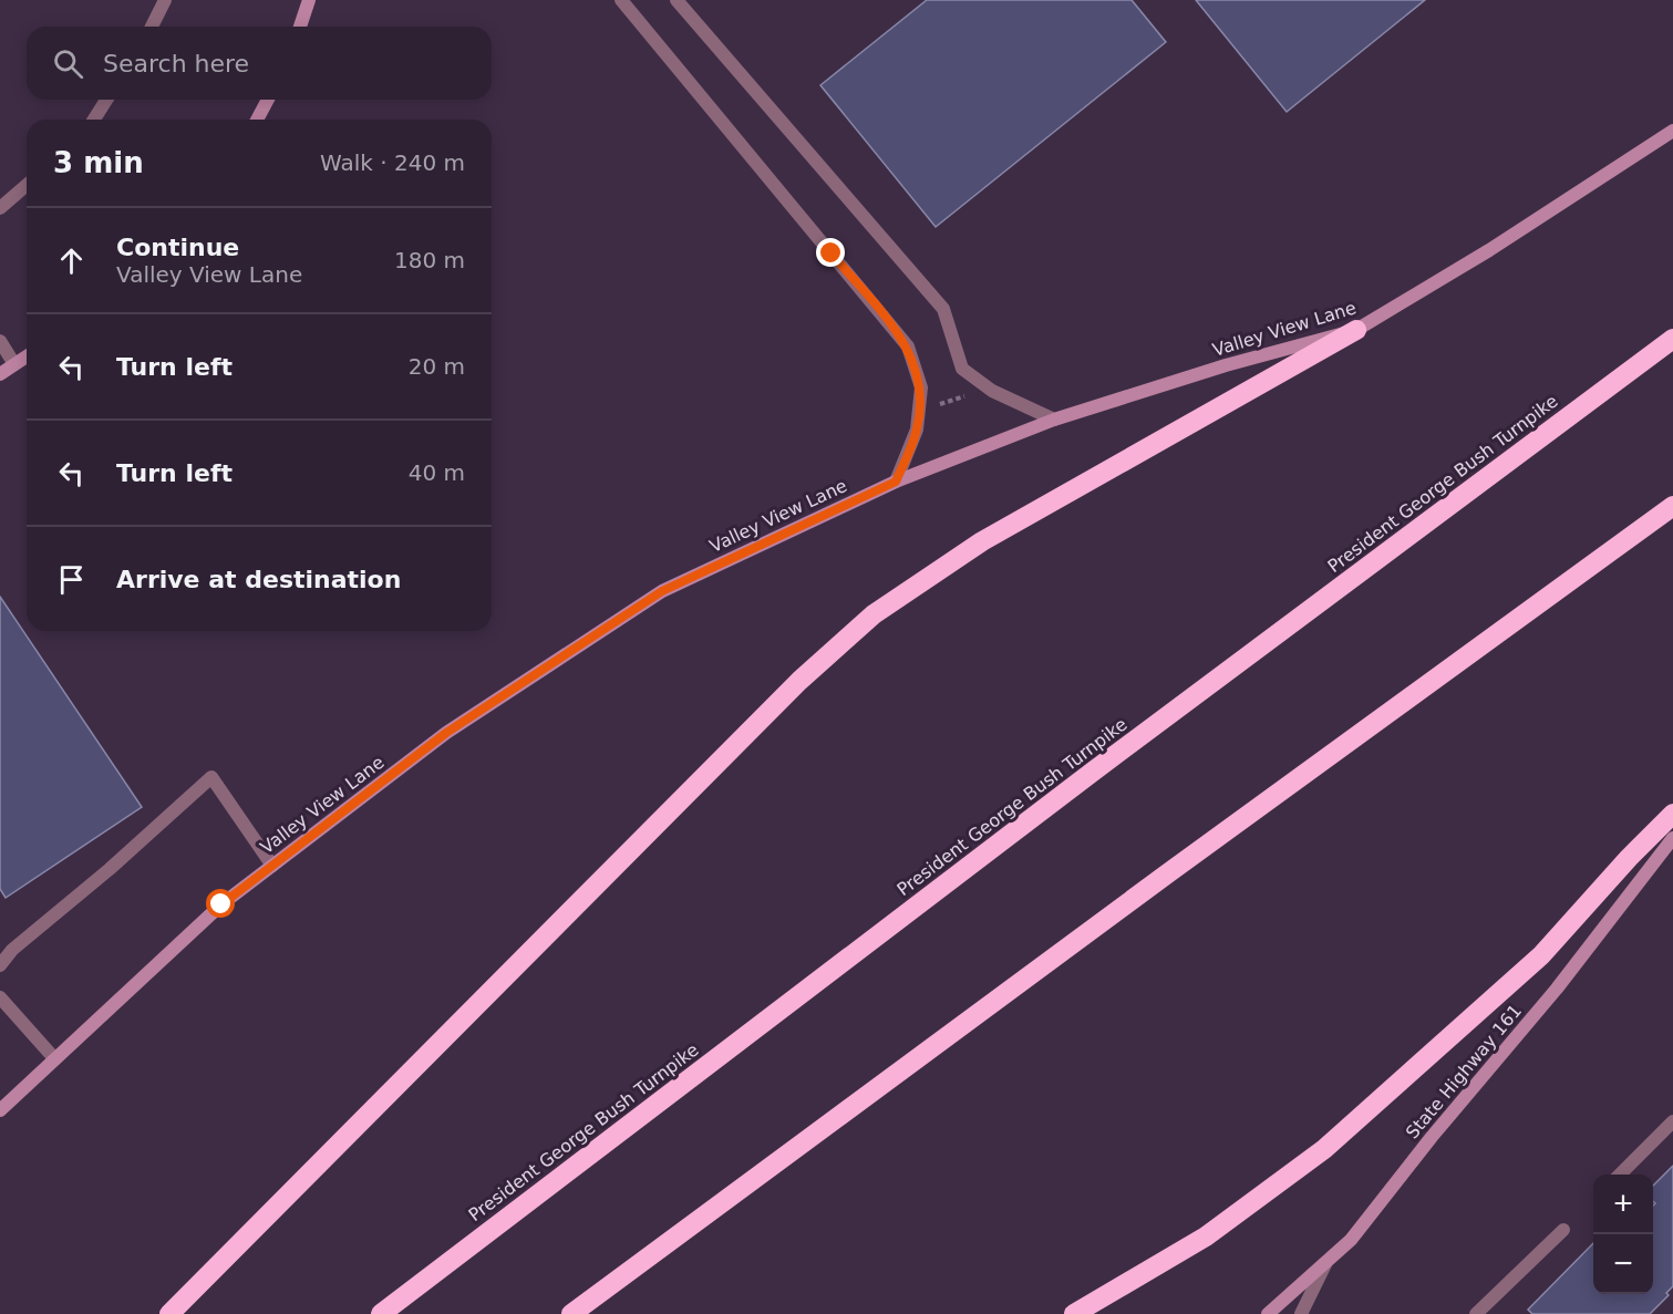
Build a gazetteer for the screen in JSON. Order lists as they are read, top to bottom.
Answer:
{
  "streets": {
    "highway": ["President George Bush Turnpike"],
    "main road": ["Valley View Lane", "State Highway 161"]
  },
  "page": {
    "search": "Search here",
    "heading": ["3 min", "Walk · 240 m"],
    "list": [
      ["Continue", "Valley View Lane", "180 m"],
      ["Turn left", "20 m"],
      ["Turn left", "40 m"],
      "Arrive at destination"
    ],
    "map_buttons": ["+", "−"]
  }
}
